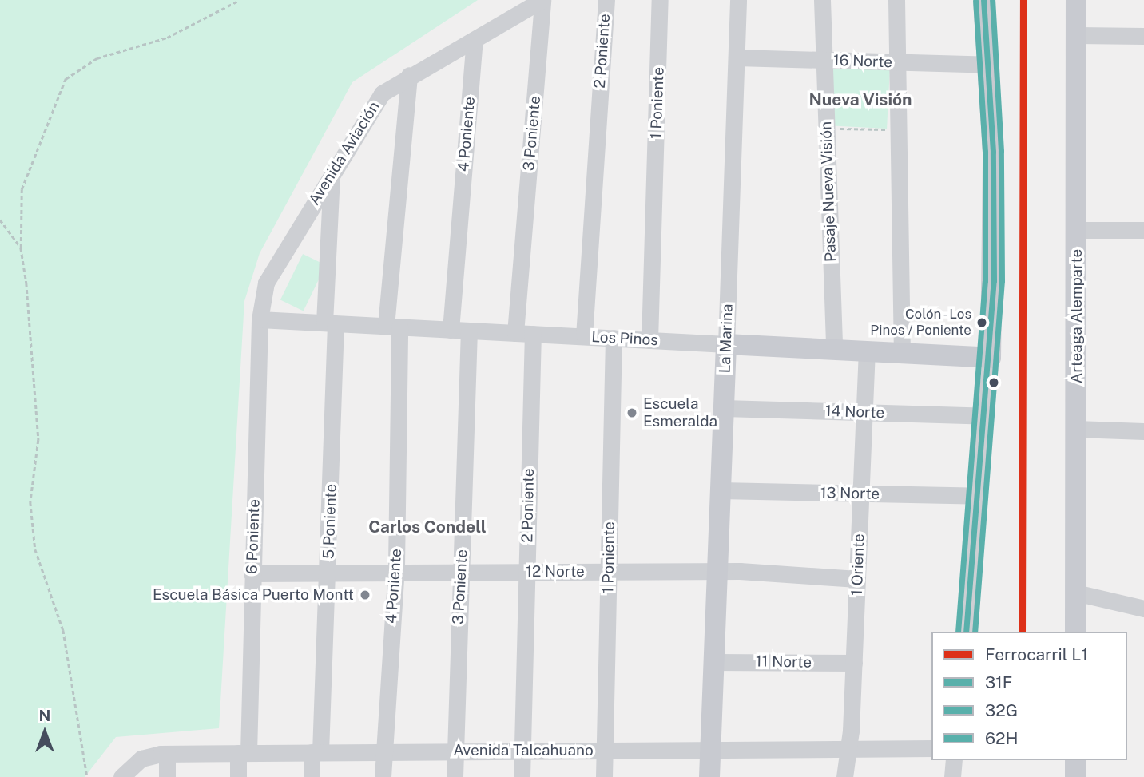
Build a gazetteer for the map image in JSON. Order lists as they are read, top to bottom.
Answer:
{
  "streets": {
    "main road": ["Arteaga Alemparte", "Los Pinos", "La Marina"],
    "street": [
      "2 Poniente",
      "16 Norte",
      "1 Poniente",
      "3 Poniente",
      "4 Poniente",
      "Avenida Aviación",
      "Pasaje Nueva Visión",
      "14 Norte",
      "13 Norte",
      "5 Poniente",
      "6 Poniente",
      "1 Oriente",
      "12 Norte",
      "11 Norte",
      "Avenida Talcahuano"
    ]
  },
  "crossings": [
    ["2 Poniente", "Los Pinos"],
    ["2 Poniente", "12 Norte"],
    ["2 Poniente", "Avenida Talcahuano"],
    ["16 Norte", "Pasaje Nueva Visión"],
    ["16 Norte", "La Marina"],
    ["1 Poniente", "Los Pinos"],
    ["1 Poniente", "12 Norte"],
    ["1 Poniente", "Avenida Talcahuano"],
    ["3 Poniente", "Avenida Aviación"],
    ["3 Poniente", "Los Pinos"],
    ["3 Poniente", "12 Norte"],
    ["3 Poniente", "Avenida Talcahuano"],
    ["4 Poniente", "Avenida Aviación"],
    ["4 Poniente", "Los Pinos"],
    ["4 Poniente", "12 Norte"],
    ["4 Poniente", "Avenida Talcahuano"],
    ["Avenida Aviación", "Los Pinos"],
    ["Avenida Aviación", "6 Poniente"],
    ["Pasaje Nueva Visión", "Los Pinos"],
    ["Los Pinos", "La Marina"],
    ["Los Pinos", "5 Poniente"],
    ["Los Pinos", "6 Poniente"],
    ["Los Pinos", "1 Oriente"],
    ["La Marina", "14 Norte"],
    ["La Marina", "13 Norte"],
    ["La Marina", "12 Norte"],
    ["La Marina", "11 Norte"],
    ["La Marina", "Avenida Talcahuano"],
    ["14 Norte", "1 Oriente"],
    ["13 Norte", "1 Oriente"],
    ["5 Poniente", "12 Norte"],
    ["5 Poniente", "Avenida Talcahuano"],
    ["6 Poniente", "12 Norte"],
    ["6 Poniente", "Avenida Talcahuano"],
    ["1 Oriente", "12 Norte"],
    ["1 Oriente", "11 Norte"],
    ["1 Oriente", "Avenida Talcahuano"]
  ],
  "districts": ["Nueva Visión", "Carlos Condell"],
  "places": ["Colón - Los Pinos / Poniente", "Escuela Esmeralda", "Escuela Básica Puerto Montt"],
  "lines": [
    "rail line L1",
    "transit line 31F",
    "transit line 32G",
    "transit line 62H"
  ],
  "legend": [
    "Ferrocarril L1",
    "31F",
    "32G",
    "62H"
  ],
  "north": "top"
}
